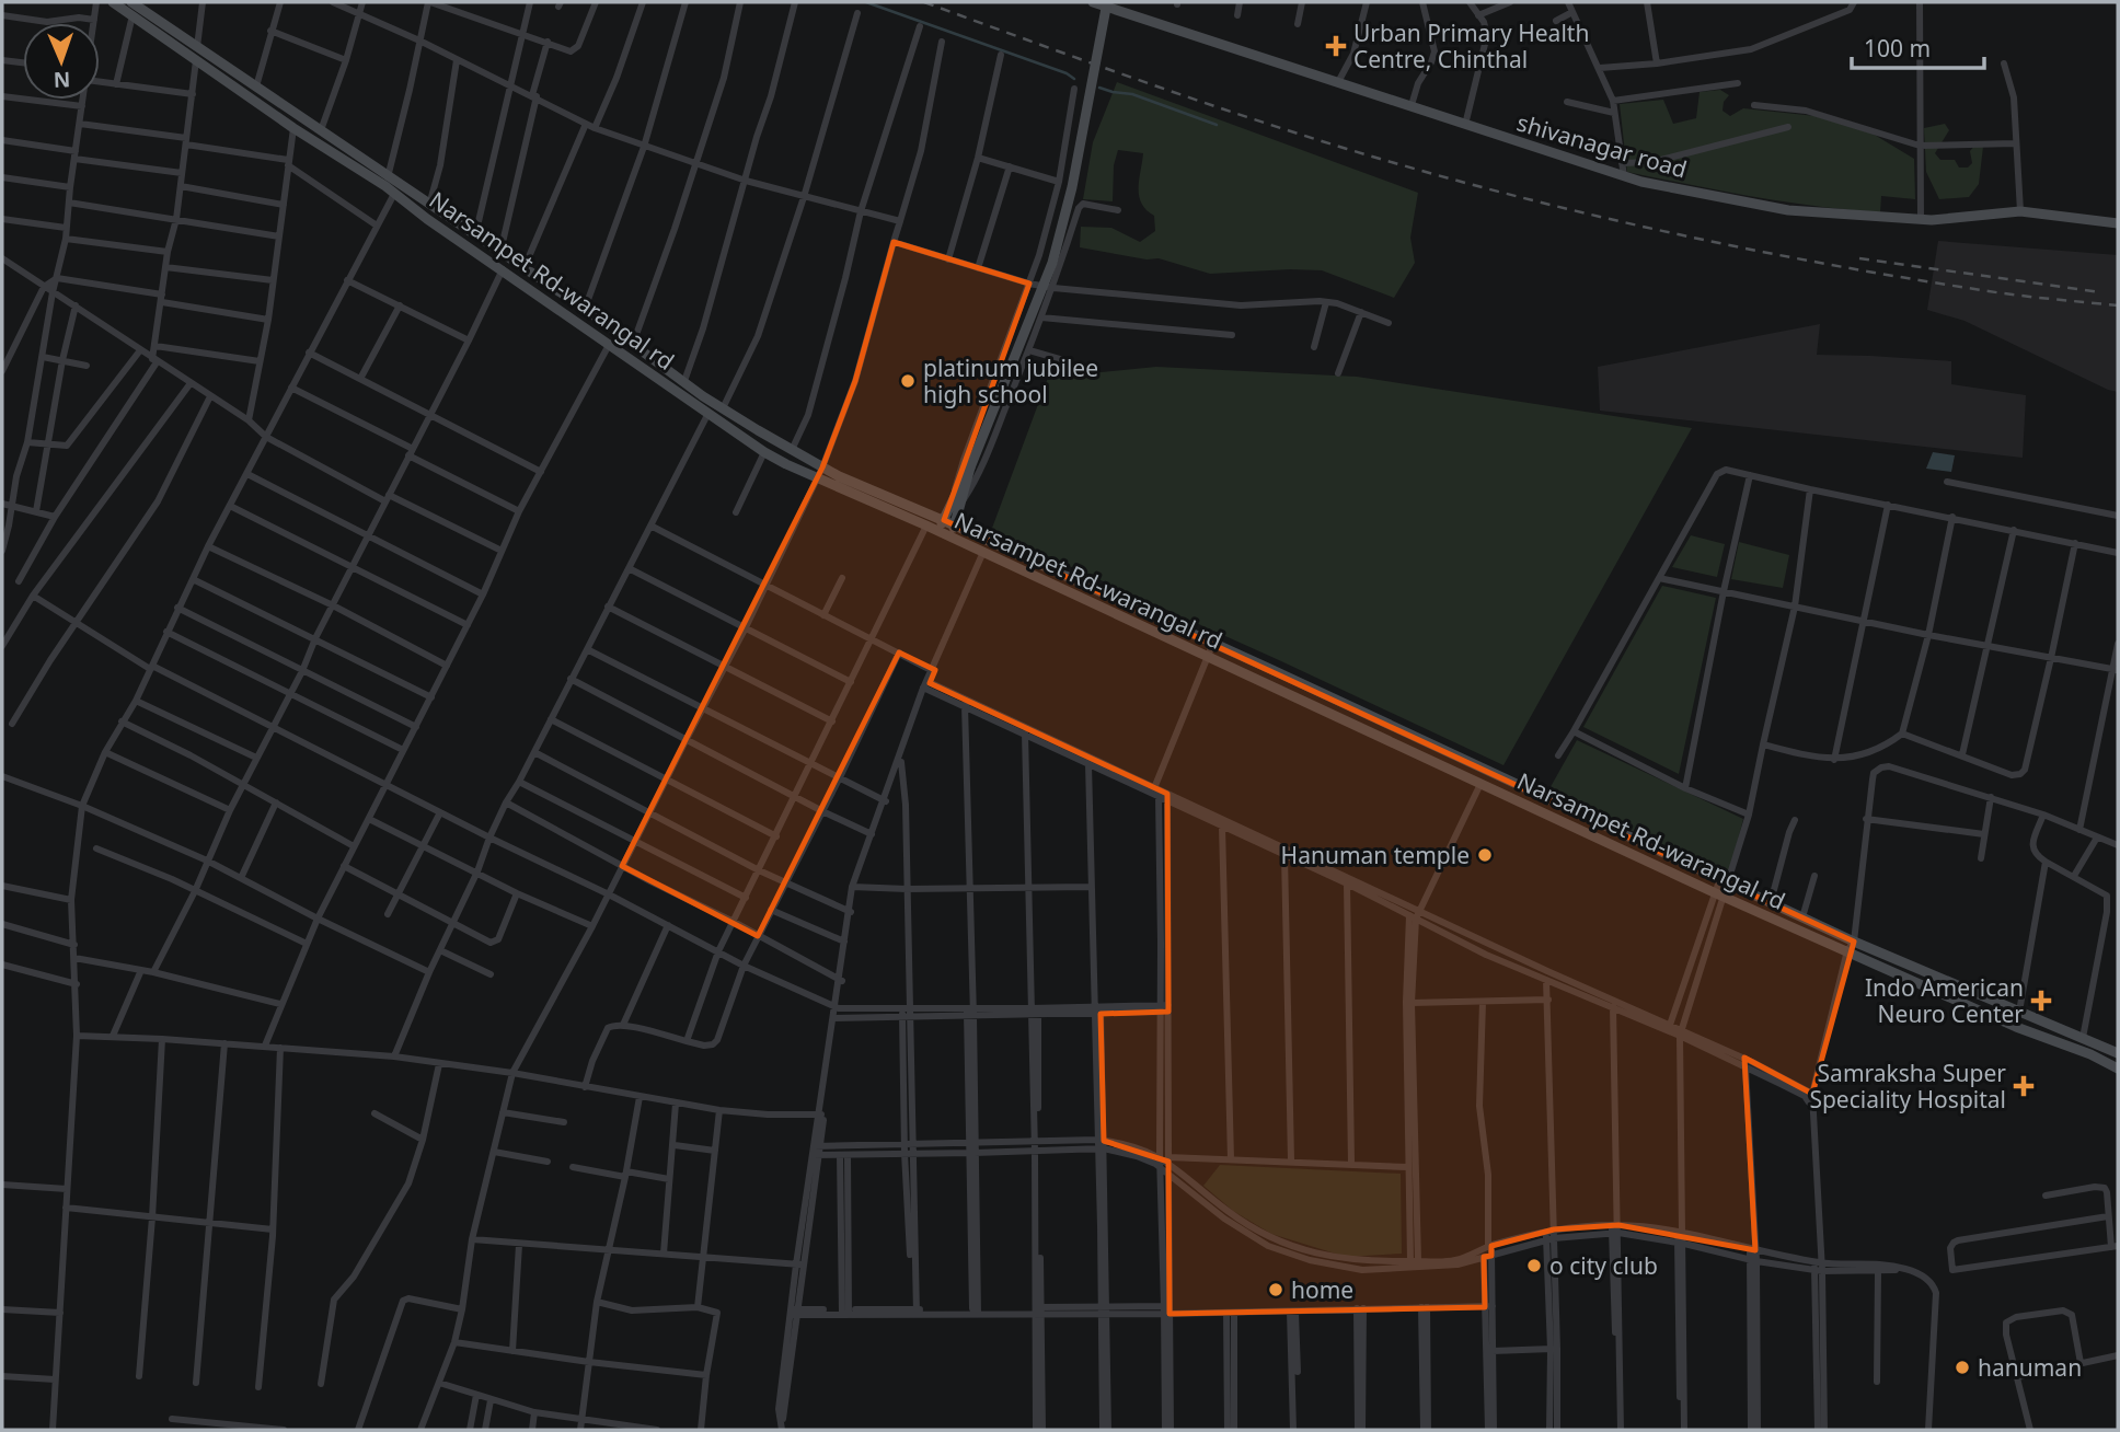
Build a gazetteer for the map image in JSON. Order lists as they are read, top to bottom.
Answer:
{
  "streets": {
    "main road": ["shivanagar road", "Narsampet Rd-warangal rd"]
  },
  "places": {
    "health": ["Urban Primary Health Centre, Chinthal", "Indo American Neuro Center", "Samraksha Super Speciality Hospital"],
    "other": [
      "platinum jubilee high school",
      "Hanuman temple",
      "o city club",
      "home",
      "hanuman"
    ]
  },
  "scale_bar": "100 m",
  "north": "bottom"
}
